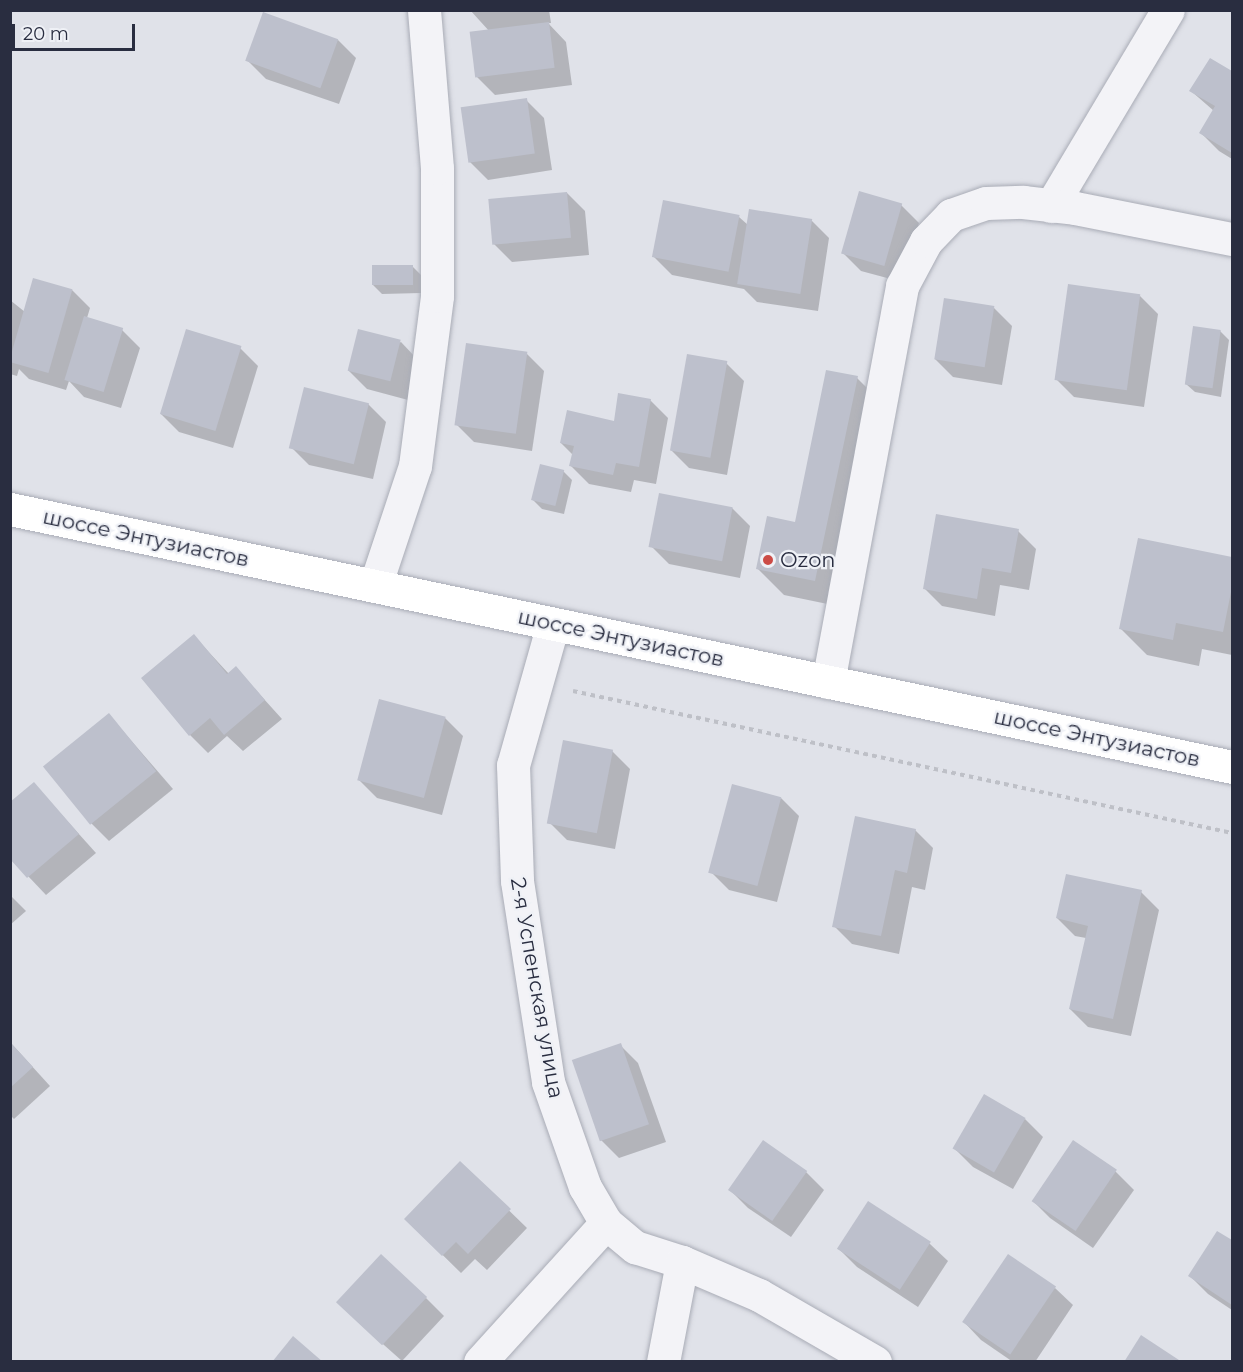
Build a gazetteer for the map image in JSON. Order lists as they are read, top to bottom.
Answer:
{
  "streets": {
    "main road": ["шоссе Энтузиастов"],
    "street": ["2-я Успенская улица"]
  },
  "crossings": [
    ["шоссе Энтузиастов", "2-я Успенская улица"]
  ],
  "places": ["Ozon"],
  "scale_bar": "20 m"
}
